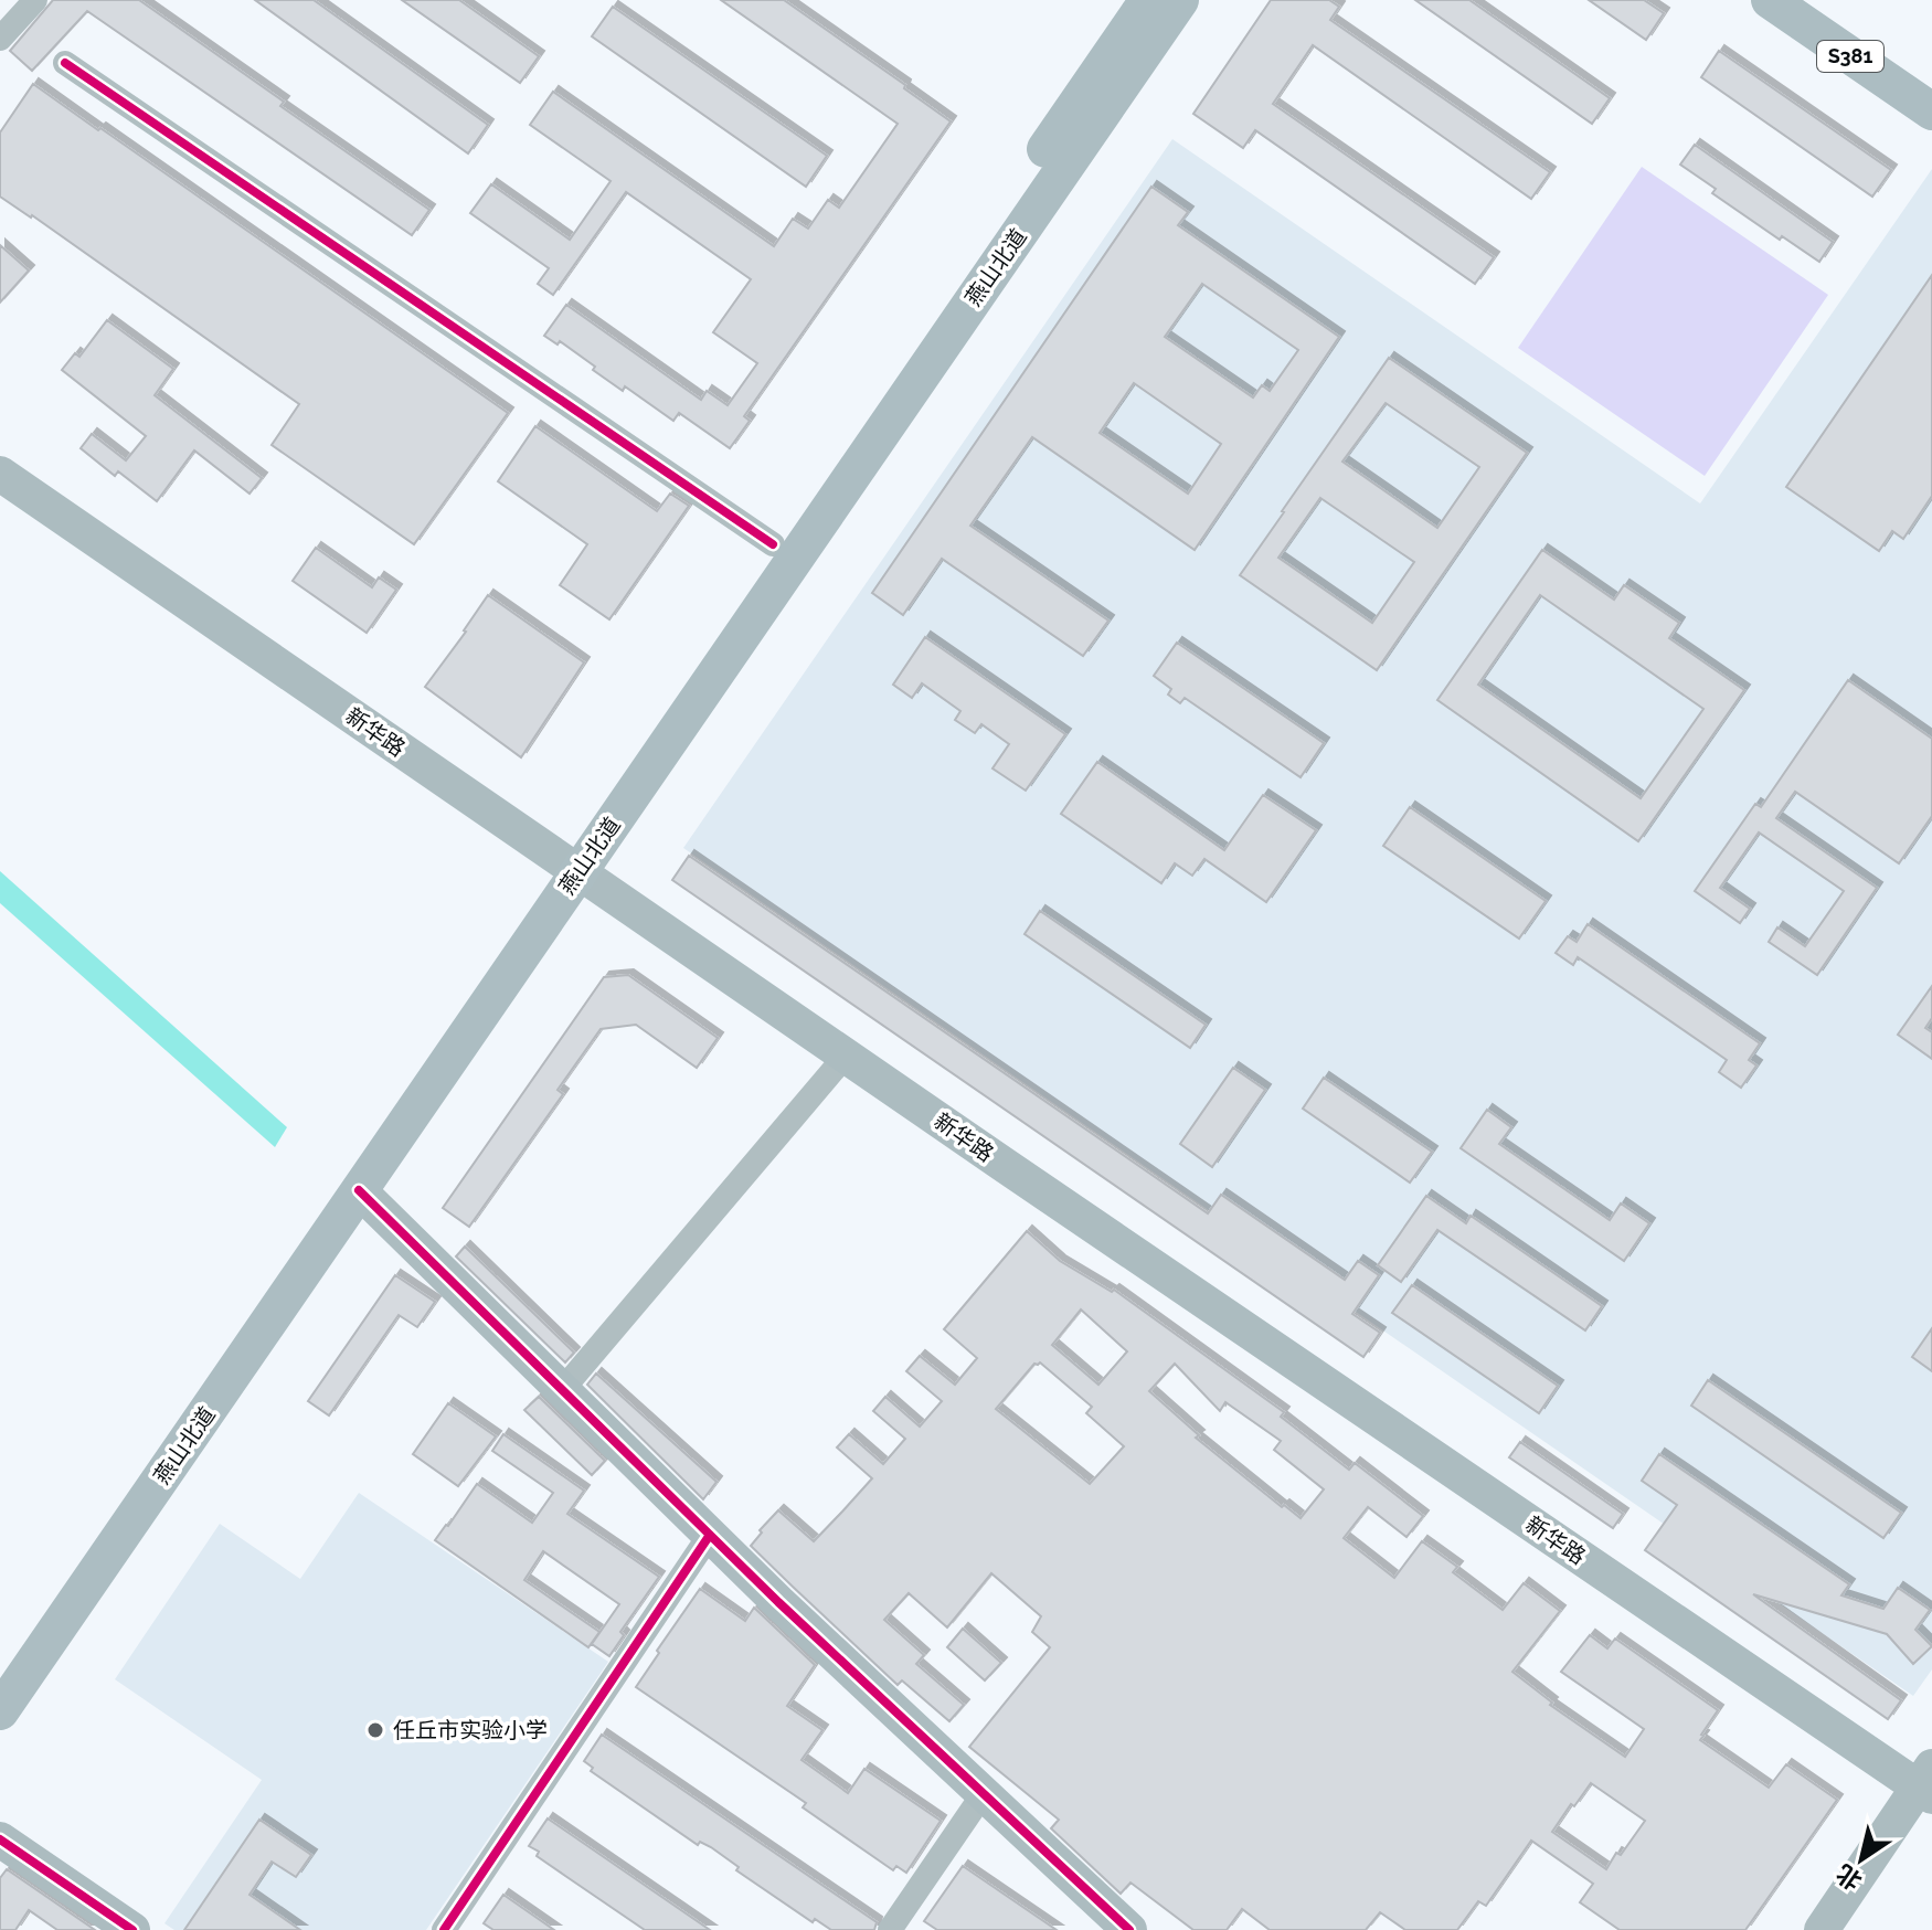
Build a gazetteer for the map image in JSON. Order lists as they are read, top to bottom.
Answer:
{
  "streets": {
    "main road": ["S381", "燕山北道", "新华路"]
  },
  "crossings": [
    ["燕山北道", "新华路"]
  ],
  "places": ["任丘市实验小学"],
  "north": "bottom left"
}
